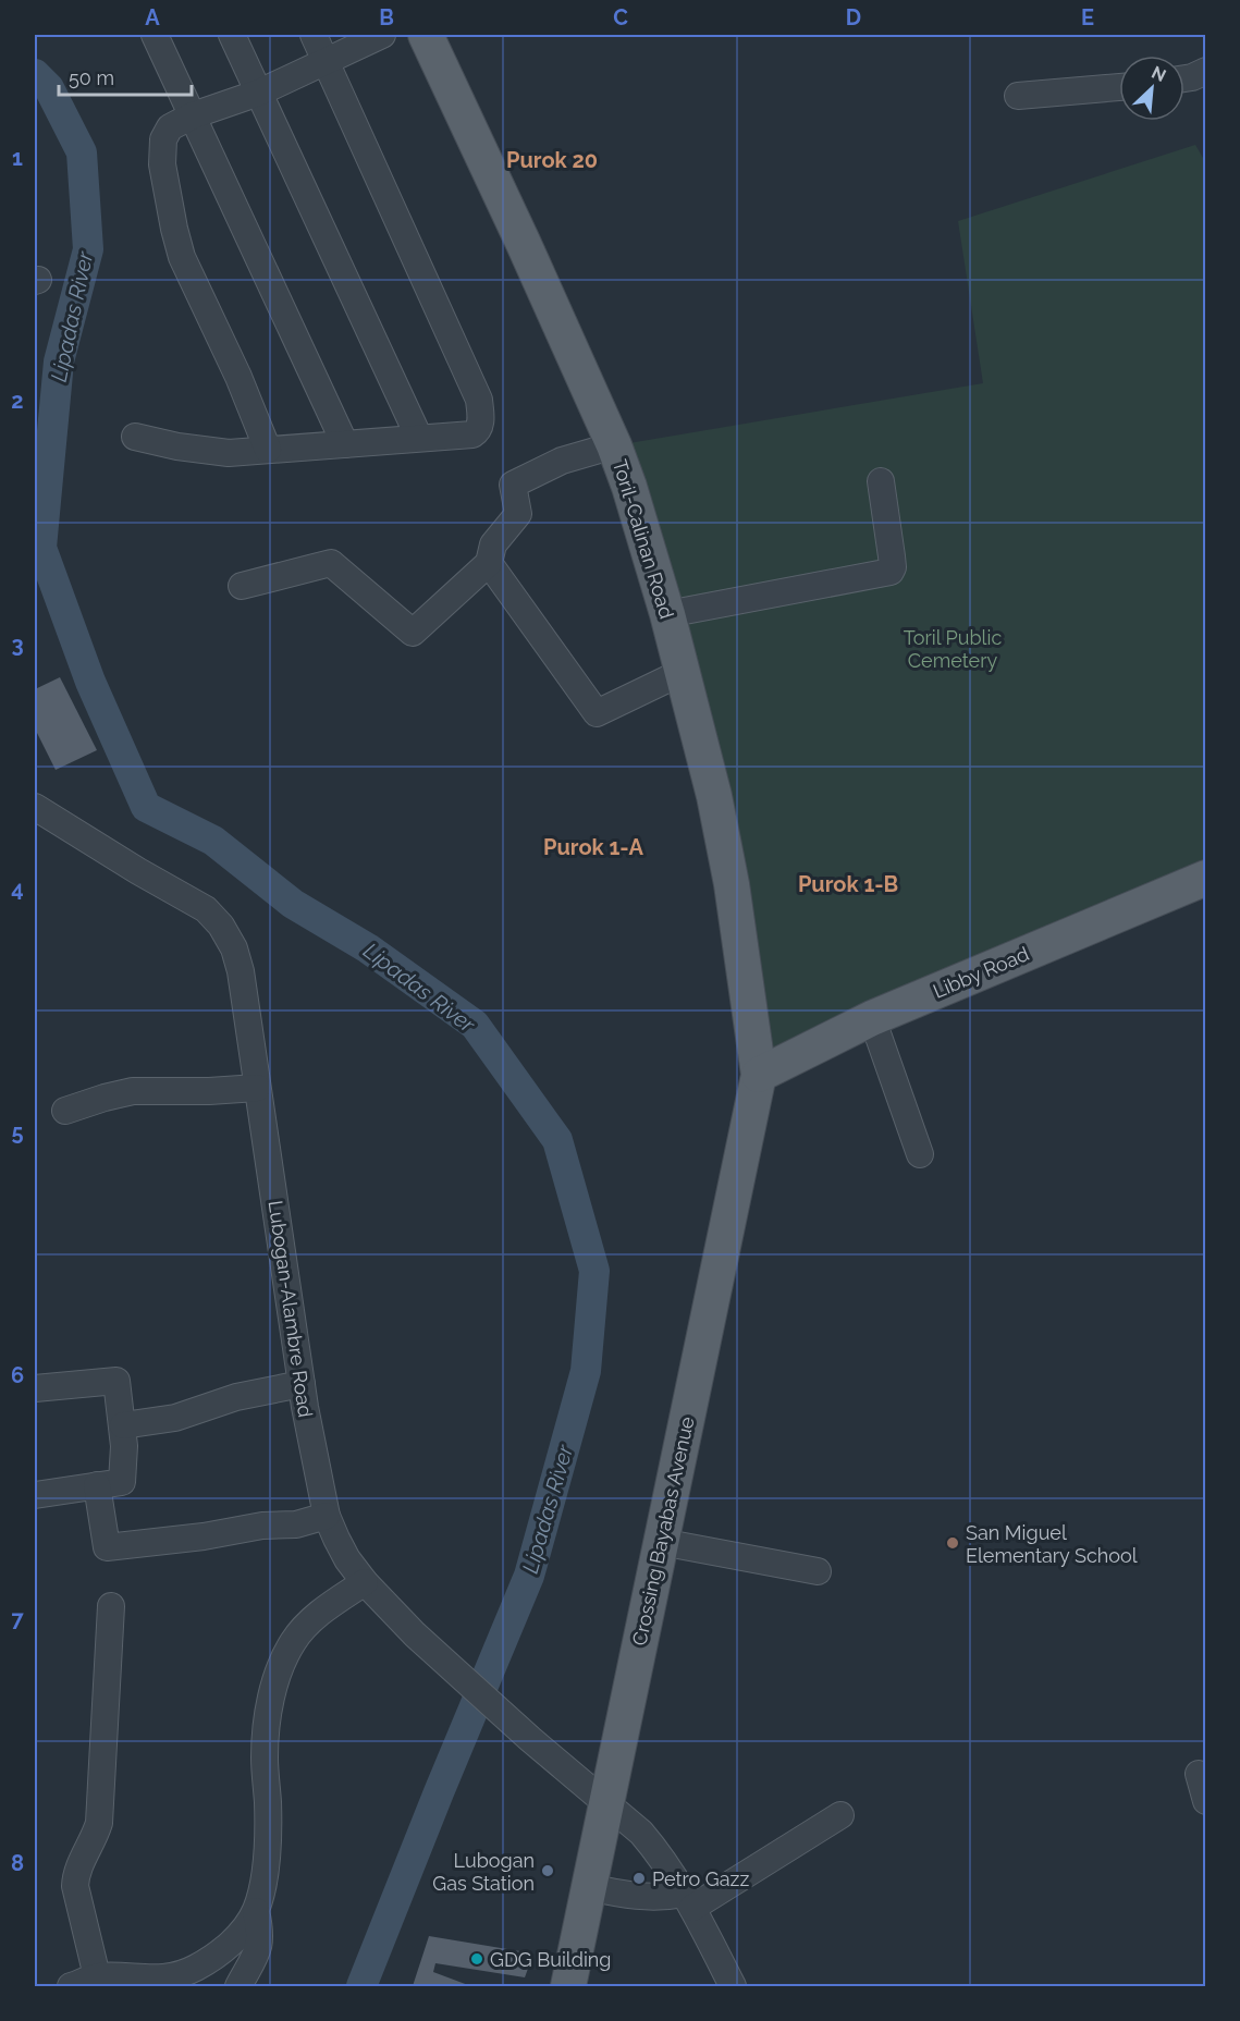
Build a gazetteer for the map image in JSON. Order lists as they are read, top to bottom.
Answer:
{
  "streets": {
    "main road": ["Toril-Calinan Road", "Libby Road", "Crossing Bayabas Avenue"],
    "street": ["Lubogan-Alambre Road"]
  },
  "crossings": [
    ["Toril-Calinan Road", "Libby Road"],
    ["Toril-Calinan Road", "Crossing Bayabas Avenue"],
    ["Libby Road", "Crossing Bayabas Avenue"],
    ["Lubogan-Alambre Road", "Crossing Bayabas Avenue"]
  ],
  "districts": ["Purok 20", "Purok 1-A", "Purok 1-B"],
  "water": ["Lipadas River"],
  "parks": ["Toril Public Cemetery"],
  "places": [
    "San Miguel Elementary School",
    "Lubogan Gas Station",
    "Petro Gazz",
    "GDG Building"
  ],
  "scale_bar": "50 m",
  "north": "top right",
  "grid": {
    "columns": [
      "A",
      "B",
      "C",
      "D",
      "E"
    ],
    "rows": [
      "1",
      "2",
      "3",
      "4",
      "5",
      "6",
      "7",
      "8"
    ]
  }
}
